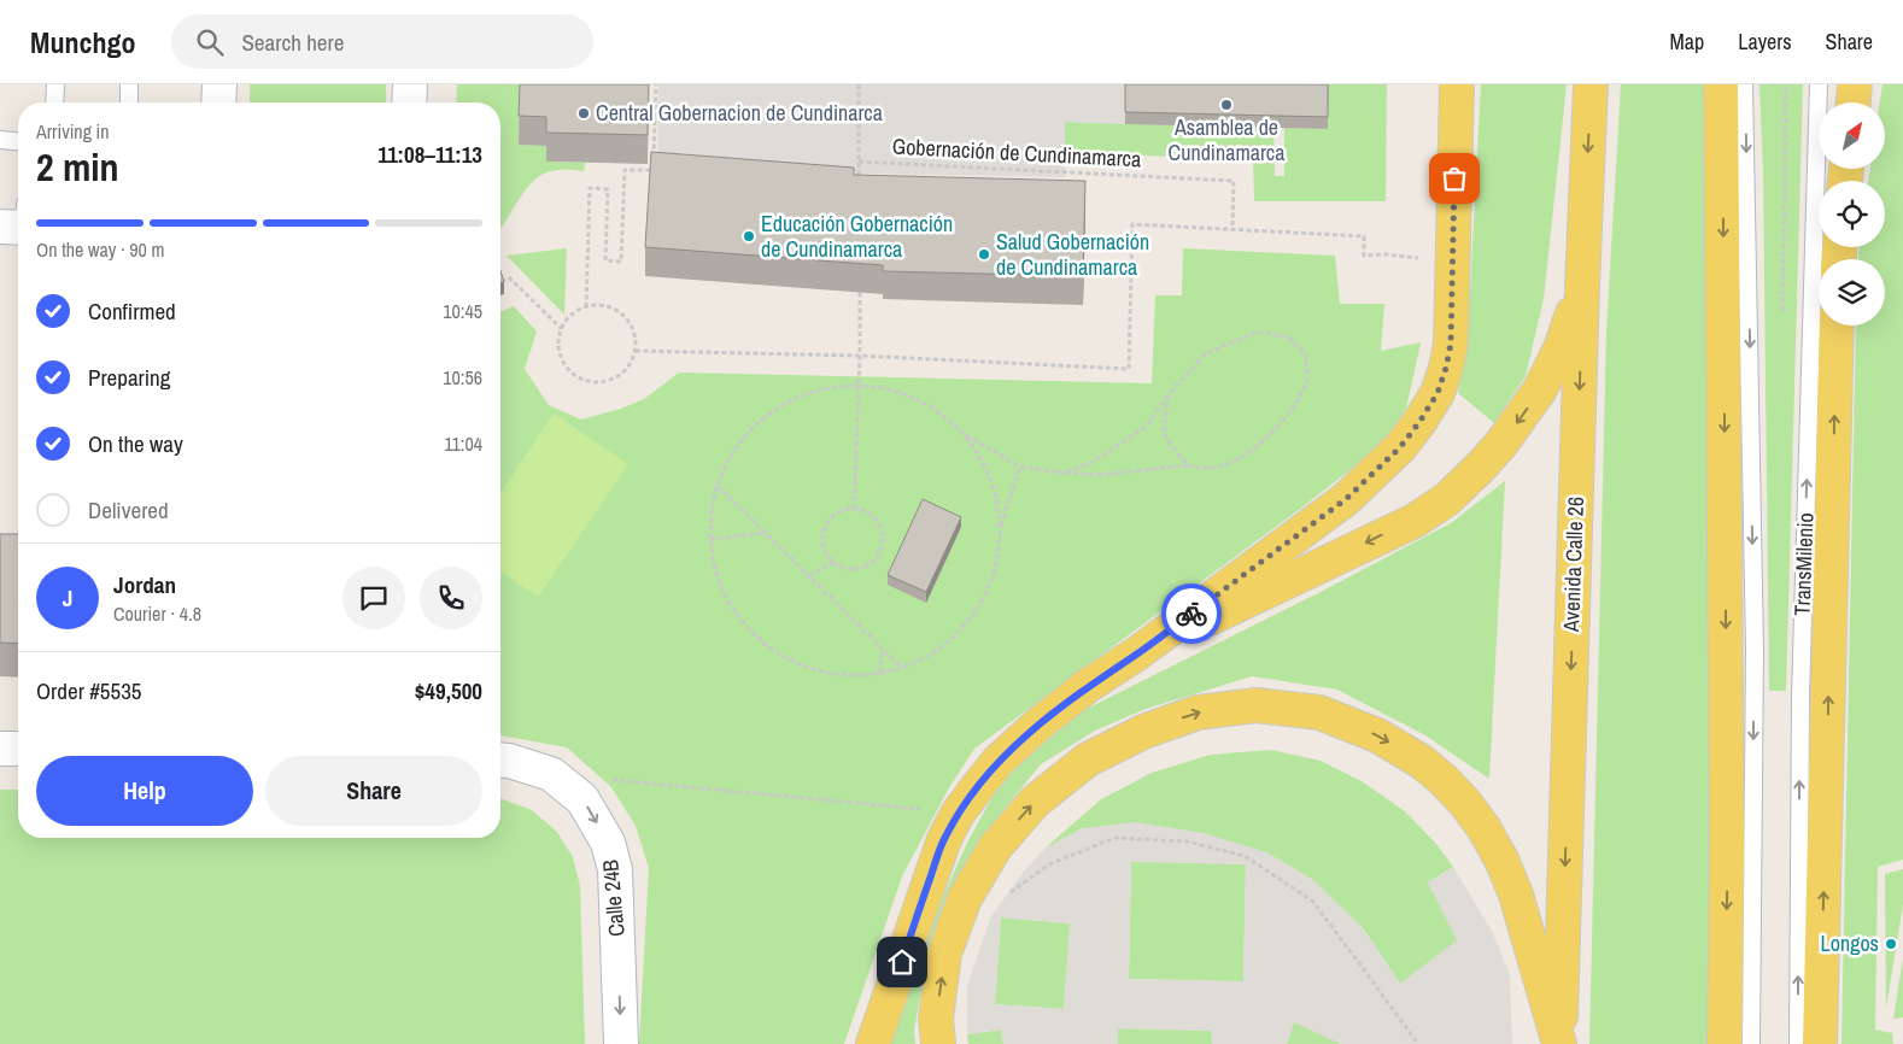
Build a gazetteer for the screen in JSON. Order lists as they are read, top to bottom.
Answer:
{
  "streets": {
    "main road": ["Avenida Calle 26"],
    "street": ["Calle 24B"],
    "lane": ["TransMilenio"],
    "path": ["Gobernación de Cundinamarca"]
  },
  "one_way": ["Calle 24B"],
  "places": [
    "Asamblea de Cundinamarca",
    "Central Gobernacion de Cundinarca",
    "Educación Gobernación de Cundinamarca",
    "Salud Gobernación de Cundinamarca",
    "Longos"
  ],
  "north": "top right",
  "page": {
    "header": "Munchgo",
    "search": "Search here",
    "nav": ["Map", "Layers", "Share"],
    "heading": ["2 min", "Arriving in", "11:08–11:13"],
    "panel": [
      "Jordan",
      "Courier · 4.8",
      "Order #5535",
      "$49,500"
    ],
    "bar": "On the way · 90 m",
    "list": [
      ["Confirmed", "10:45"],
      ["Preparing", "10:56"],
      ["On the way", "11:04"],
      "Delivered"
    ],
    "round": "J",
    "buttons": ["Help", "Share"]
  }
}
